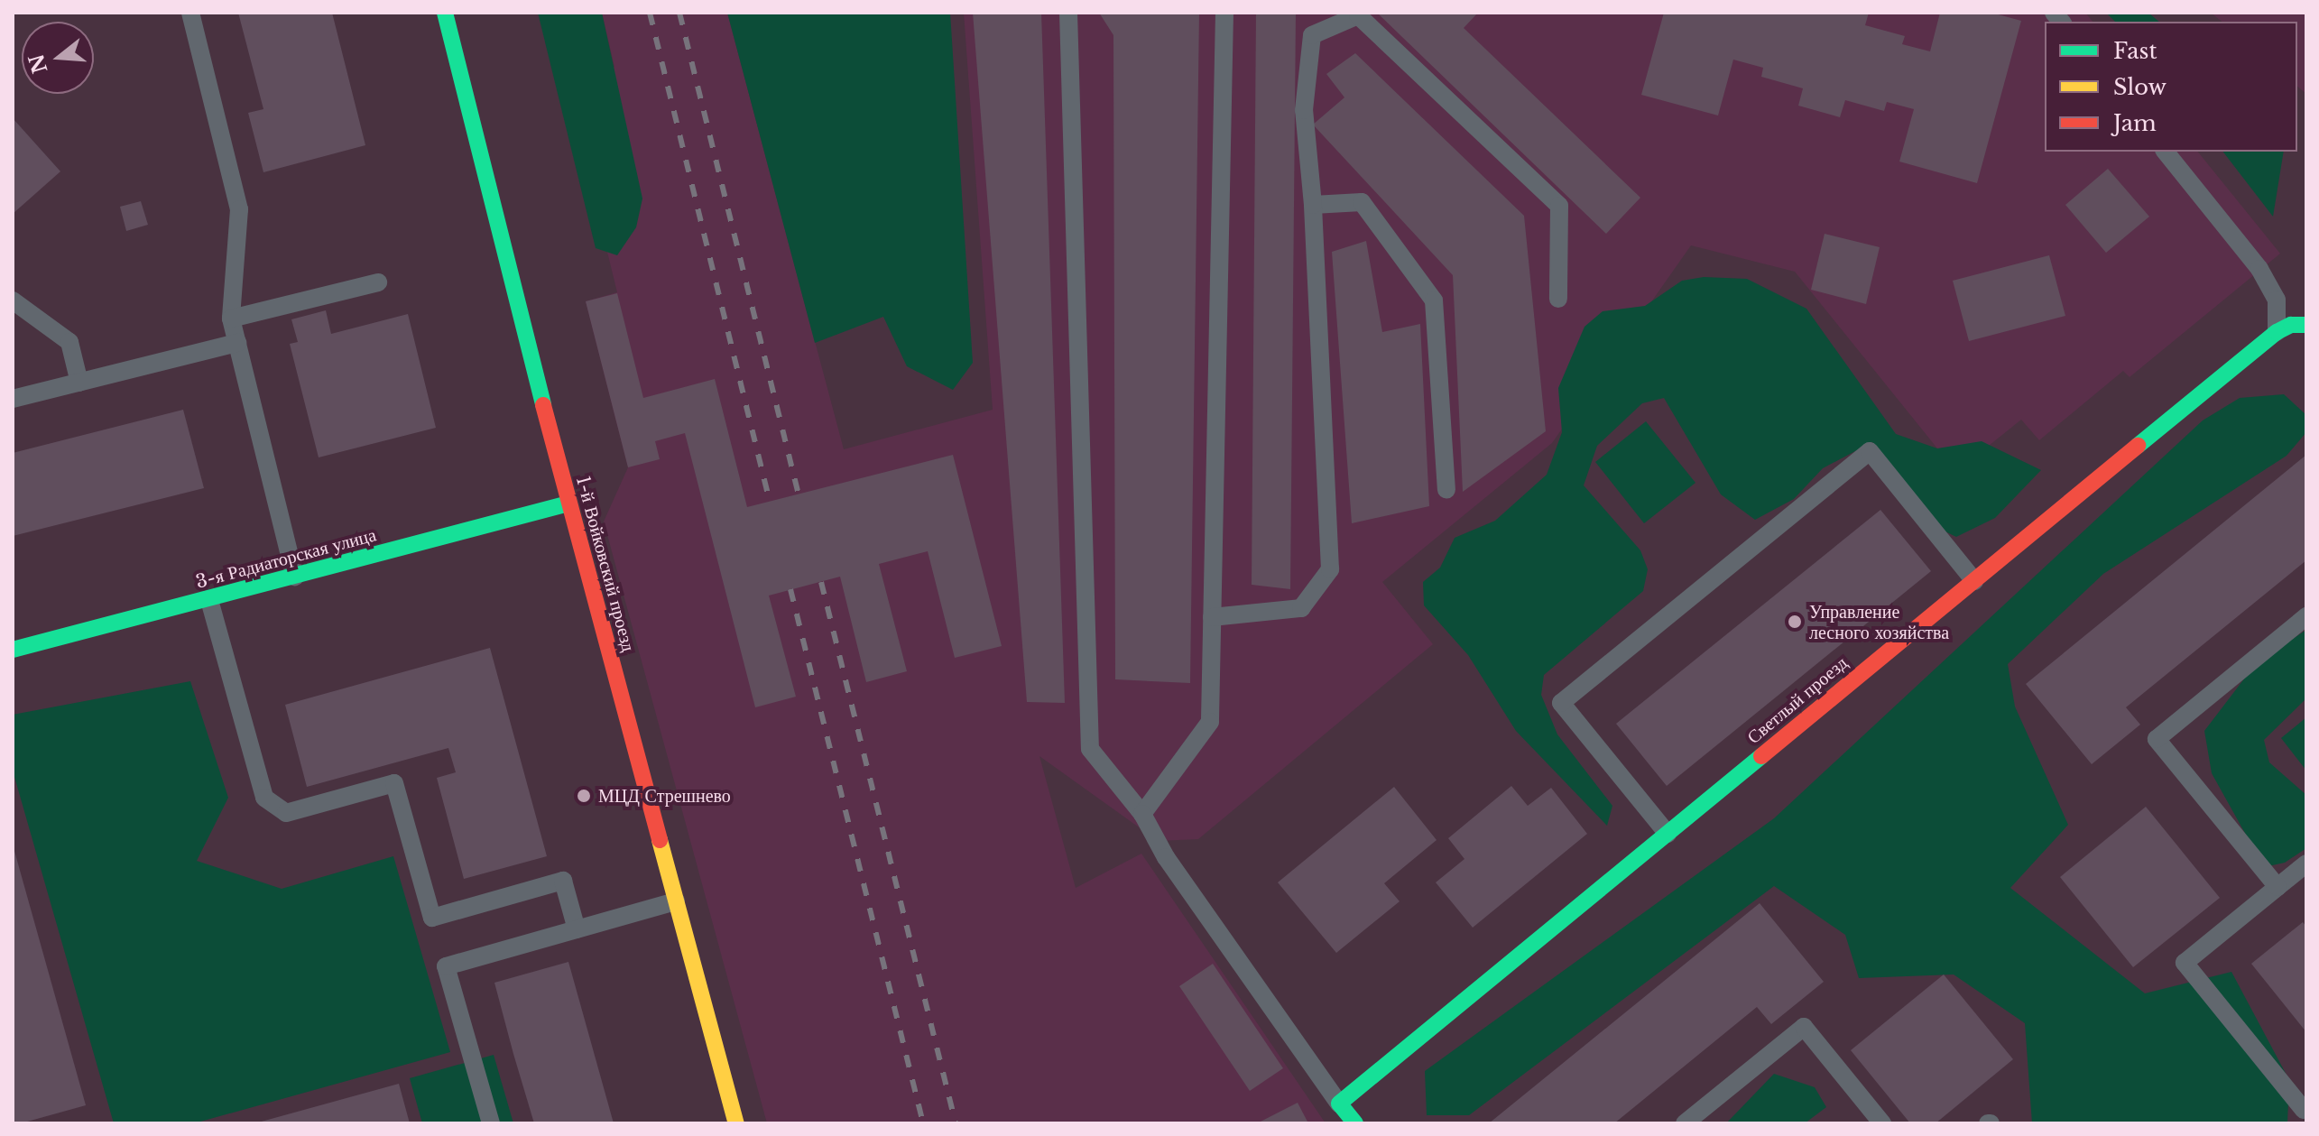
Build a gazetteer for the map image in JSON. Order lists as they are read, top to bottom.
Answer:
{
  "streets": {
    "street": ["3-я Радиаторская улица", "1-й Войковский проезд", "Светлый проезд"]
  },
  "crossings": [
    ["3-я Радиаторская улица", "1-й Войковский проезд"]
  ],
  "places": ["Управление лесного хозяйства", "МЦД Стрешнево"],
  "legend": ["Fast", "Slow", "Jam"],
  "north": "left"
}
